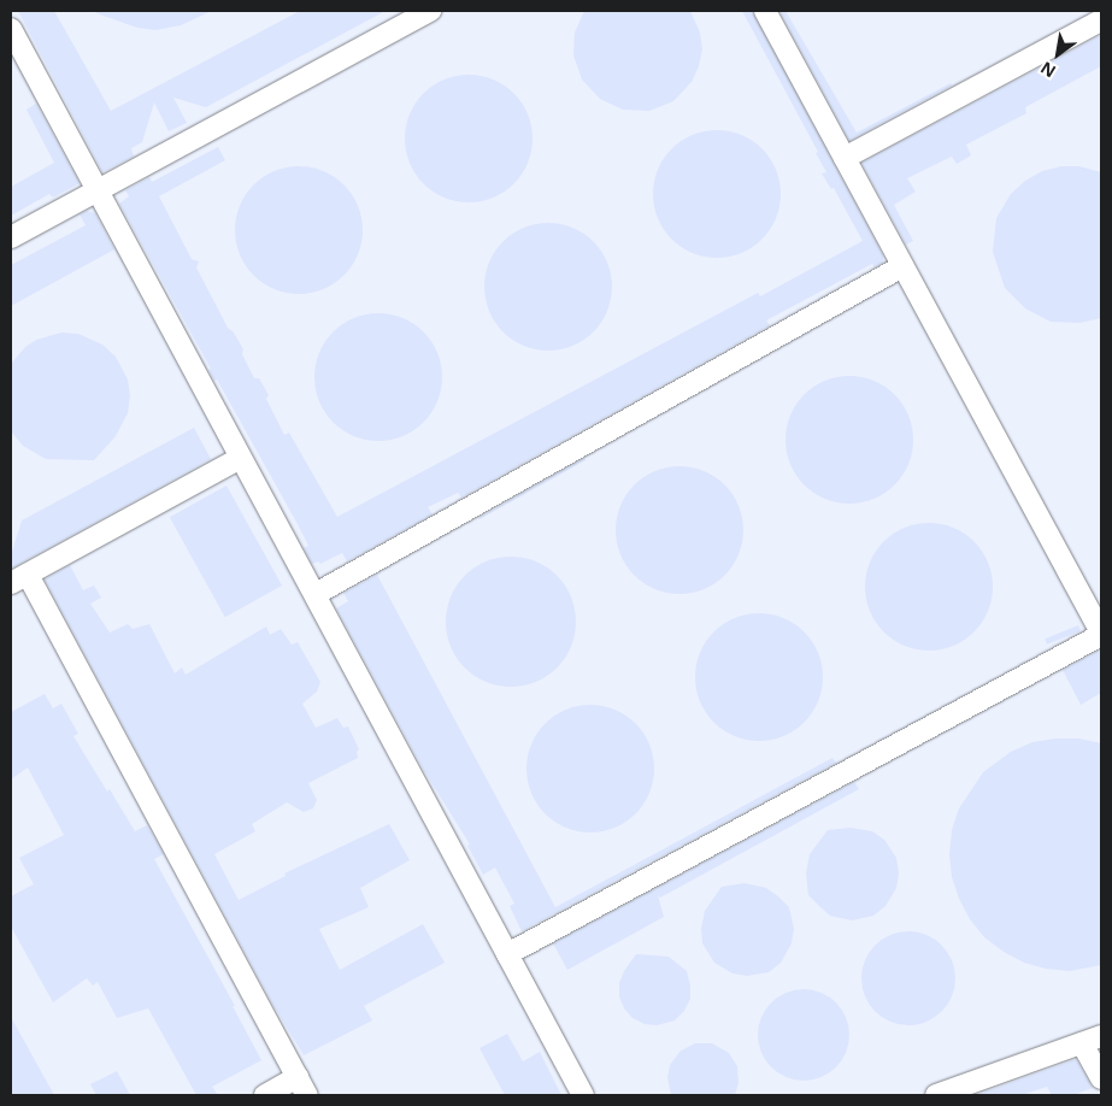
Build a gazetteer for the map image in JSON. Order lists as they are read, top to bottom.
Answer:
{
  "north": "bottom left"
}
